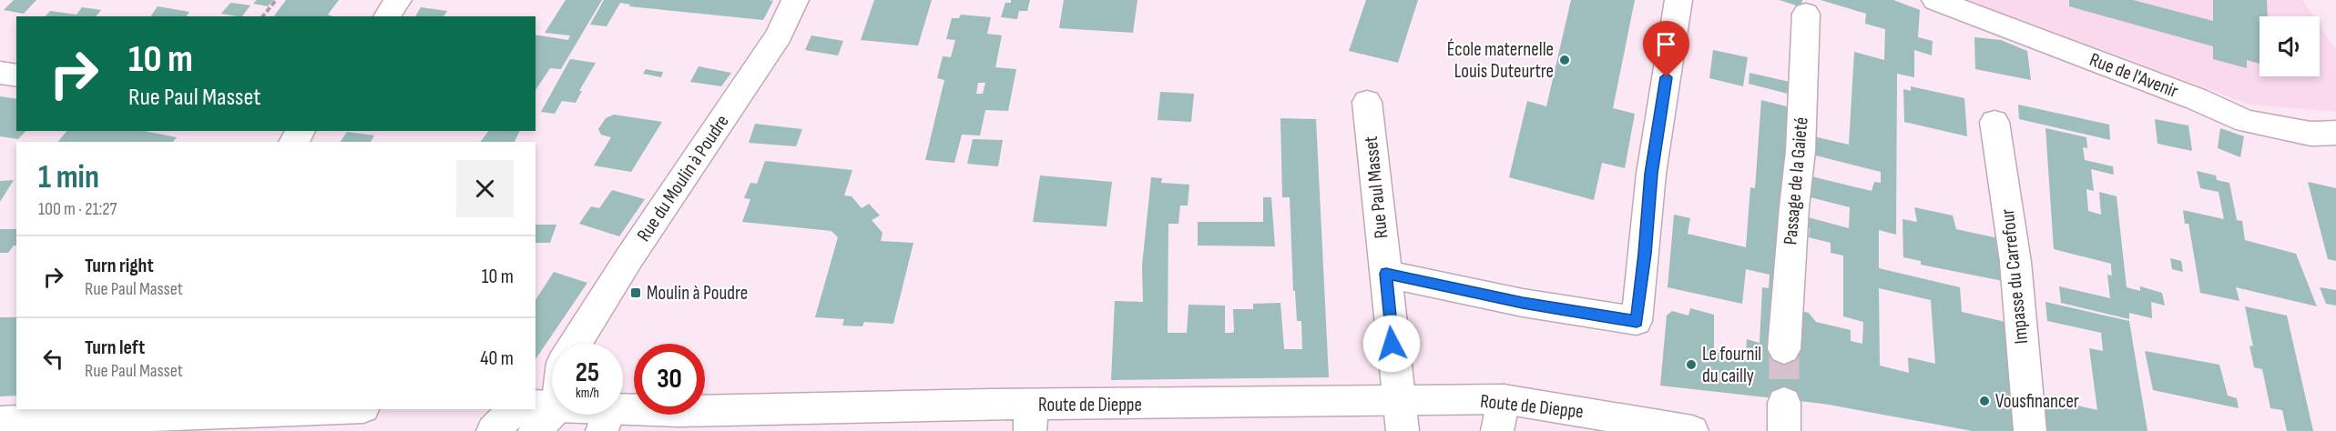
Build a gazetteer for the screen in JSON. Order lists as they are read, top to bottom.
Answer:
{
  "streets": {
    "street": [
      "Rue de l'Avenir",
      "Rue du Moulin à Poudre",
      "Passage de la Gaieté",
      "Rue Paul Masset",
      "Impasse du Carrefour",
      "Route de Dieppe"
    ]
  },
  "crossings": [
    ["Rue du Moulin à Poudre", "Route de Dieppe"],
    ["Rue Paul Masset", "Route de Dieppe"]
  ],
  "places": {
    "other": ["École maternelle Louis Duteurtre", "Le fournil du cailly", "Vousfinancer"],
    "transit": ["Moulin à Poudre"]
  },
  "page": {
    "turn": ["10 m", "Rue Paul Masset"],
    "heading": ["1 min", "100 m · 21:27"],
    "list": [
      {
        "name": "Turn right",
        "note": "Rue Paul Masset",
        "value": "10 m"
      },
      {
        "name": "Turn left",
        "note": "Rue Paul Masset",
        "value": "40 m"
      }
    ],
    "speed": "25 km/h",
    "limit": "30"
  }
}
